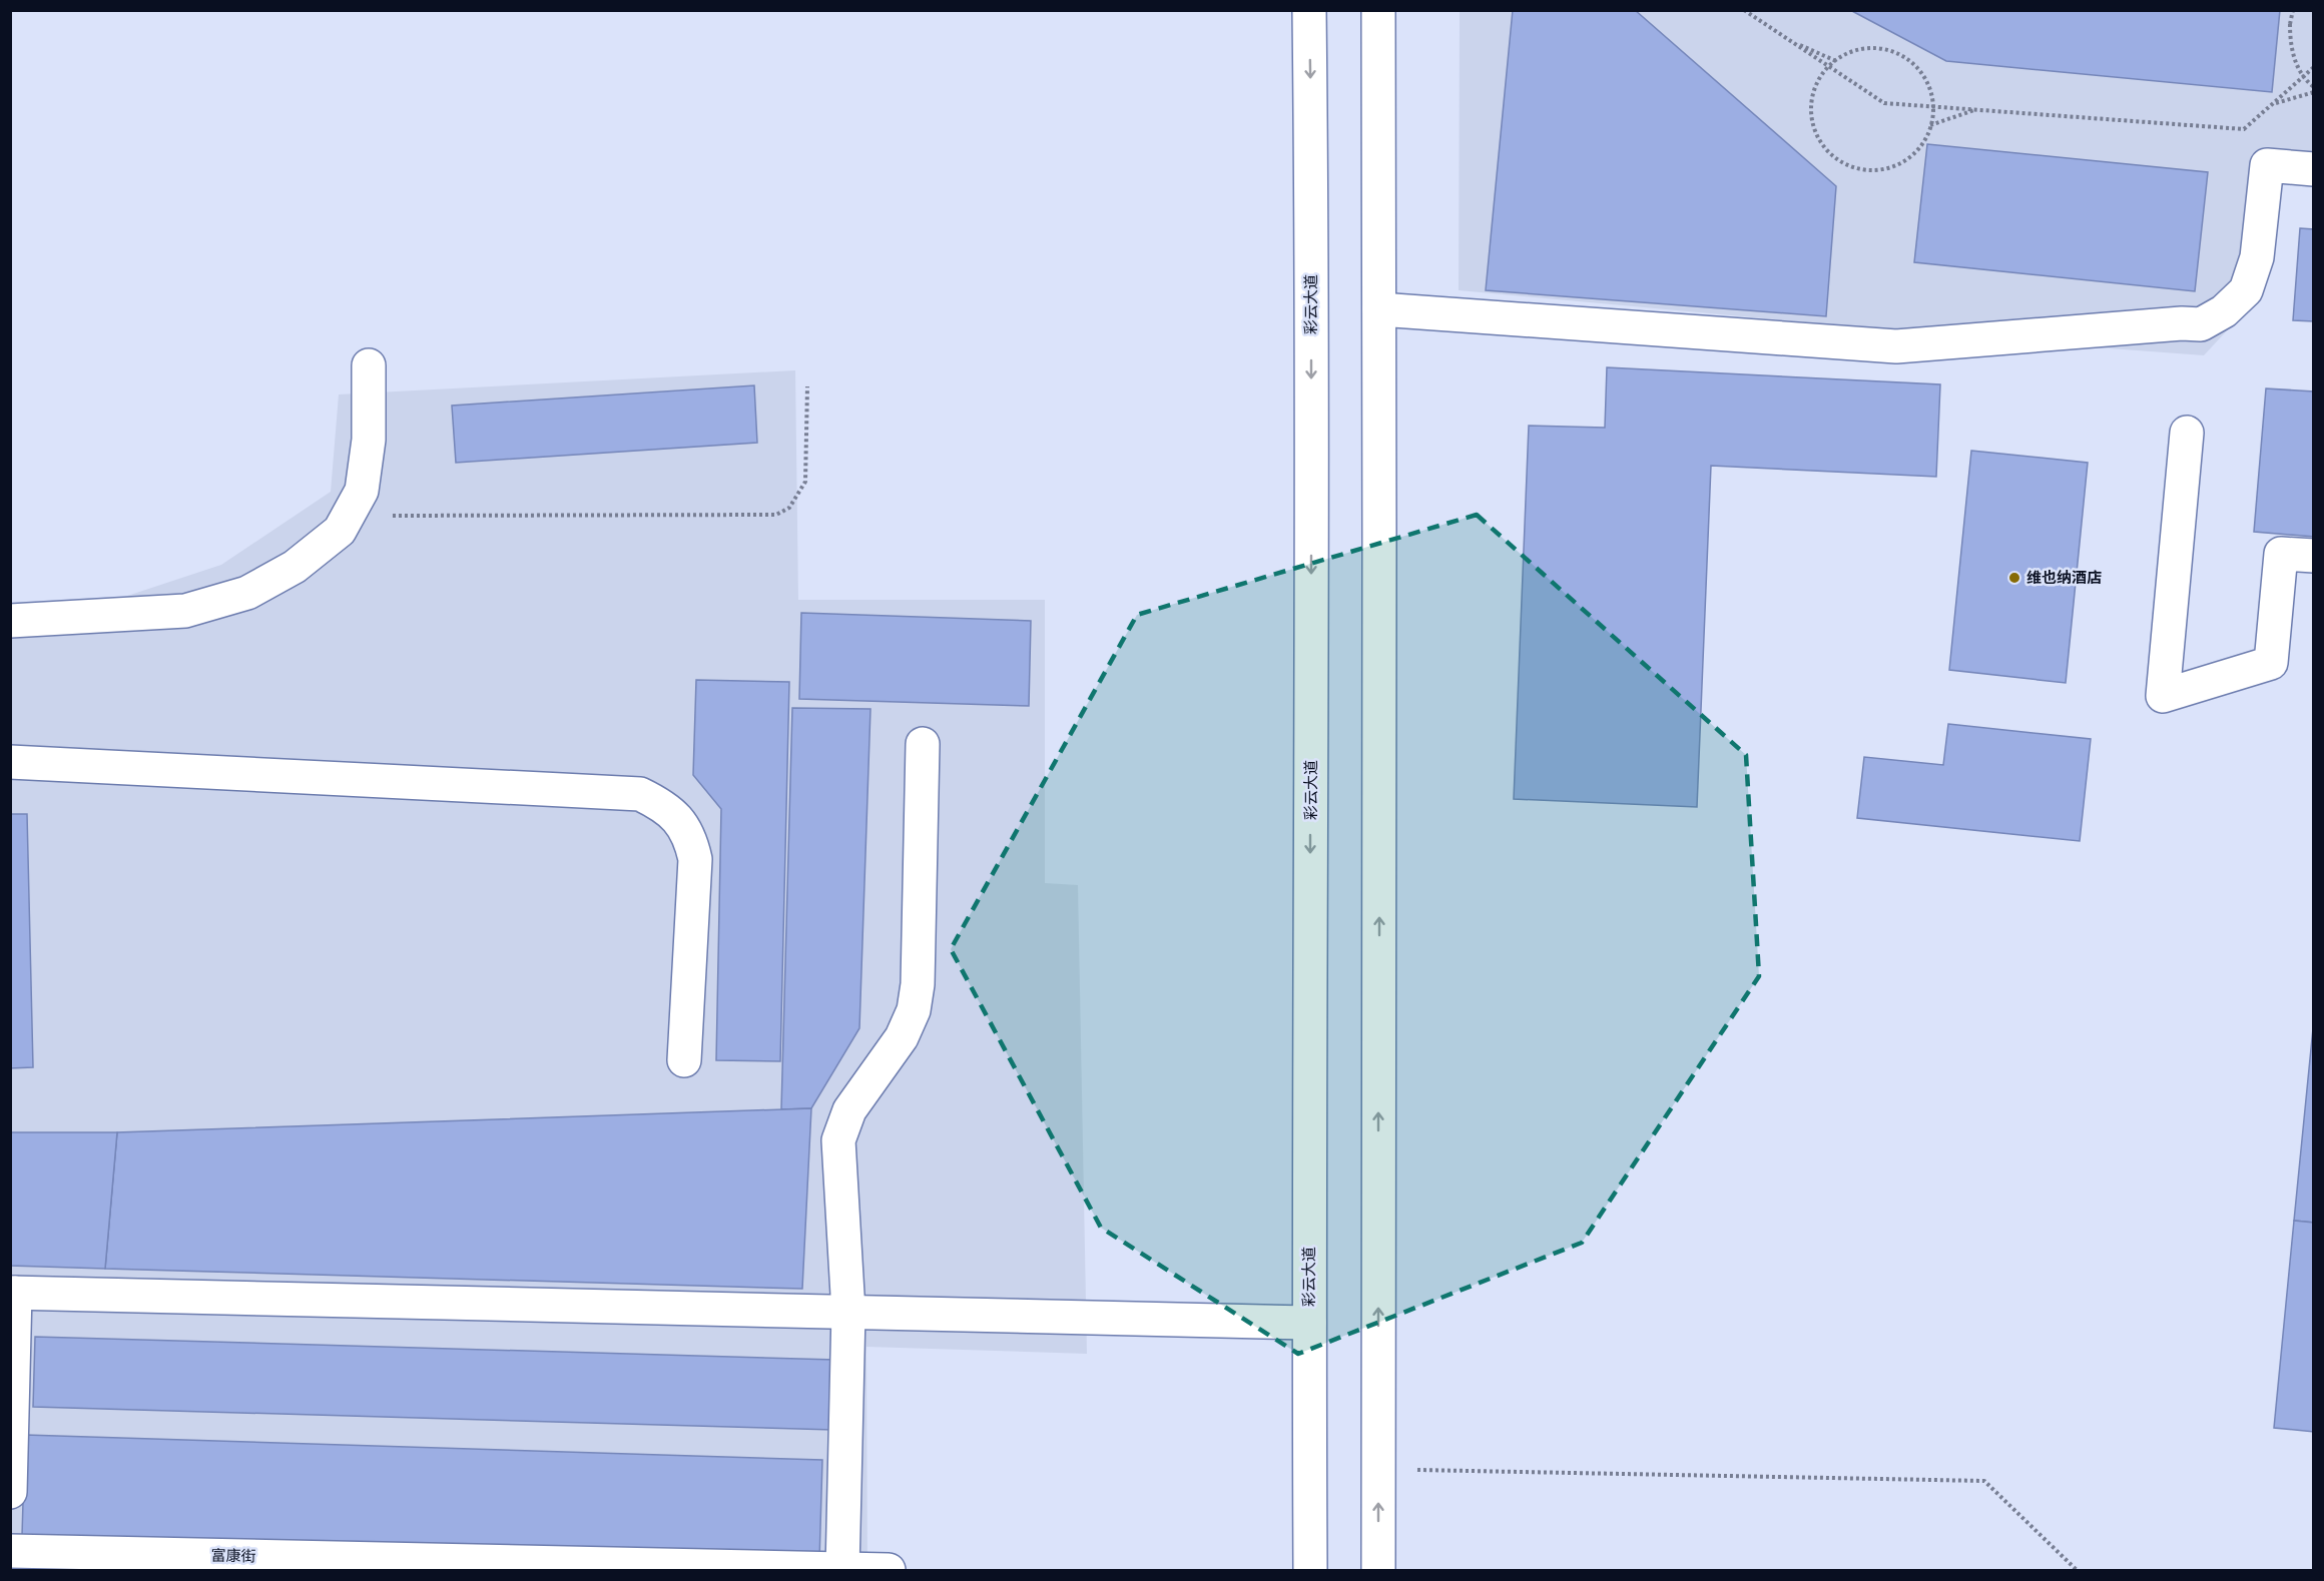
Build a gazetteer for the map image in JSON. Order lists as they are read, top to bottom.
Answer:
{
  "streets": {
    "main road": ["彩云大道", "富康街"]
  },
  "places": ["维也纳酒店"]
}
